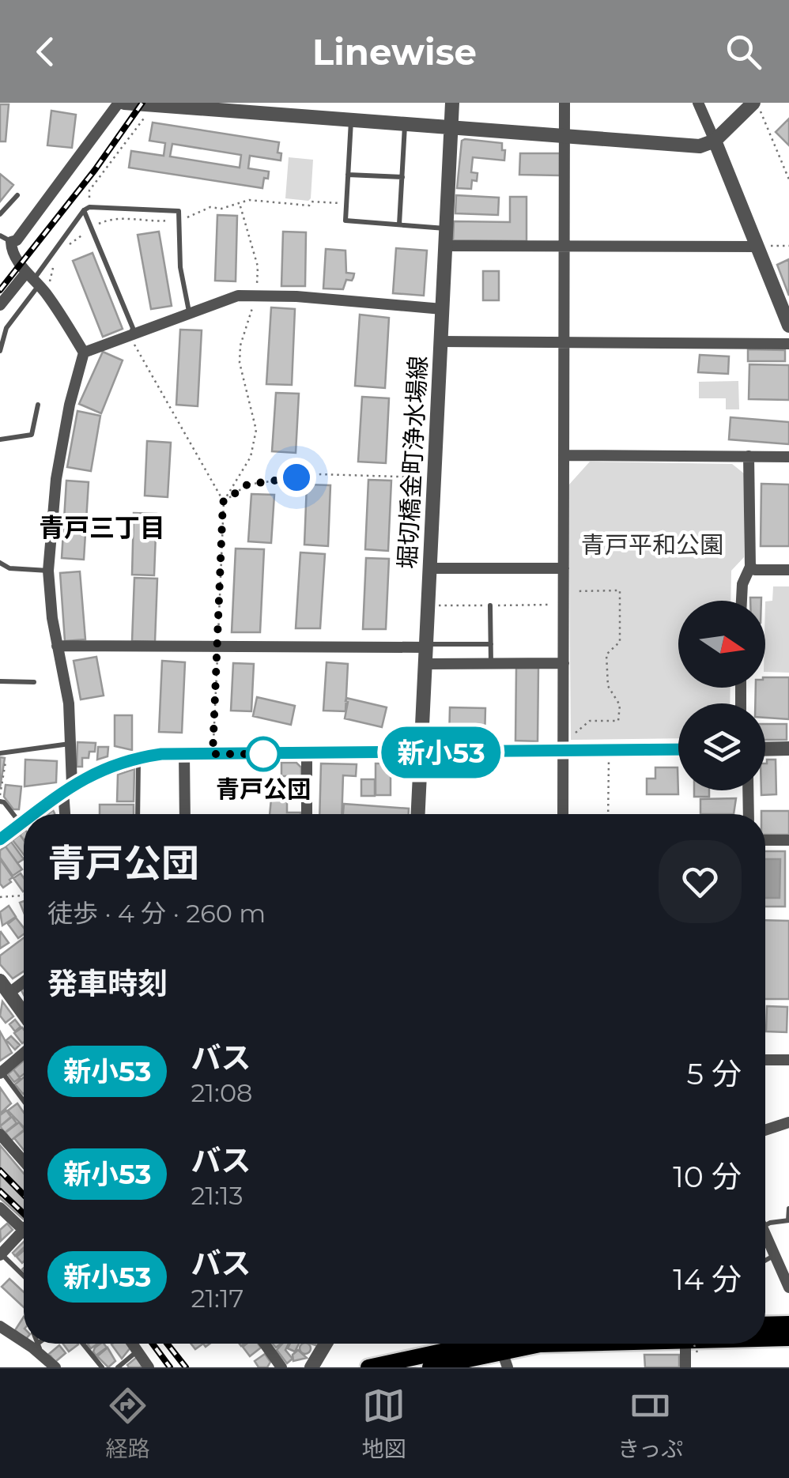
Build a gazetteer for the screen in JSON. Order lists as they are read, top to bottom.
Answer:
{
  "streets": {
    "street": ["堀切橋金町浄水場線"]
  },
  "districts": ["青戸三丁目"],
  "parks": ["青戸平和公園"],
  "places": ["青戸公団"],
  "lines": ["bus line 新小53"],
  "north": "right",
  "page": {
    "header": "Linewise",
    "on_map": "新小53",
    "heading": [
      ["青戸公団", "徒歩 · 4 分 · 260 m"],
      "発車時刻"
    ],
    "list": [
      {
        "mark": "新小53",
        "name": "バス",
        "note": "21:08",
        "value": "5 分"
      },
      {
        "mark": "新小53",
        "name": "バス",
        "note": "21:13",
        "value": "10 分"
      },
      {
        "mark": "新小53",
        "name": "バス",
        "note": "21:17",
        "value": "14 分"
      }
    ],
    "tabs": ["経路", "地図", "きっぷ"]
  }
}
